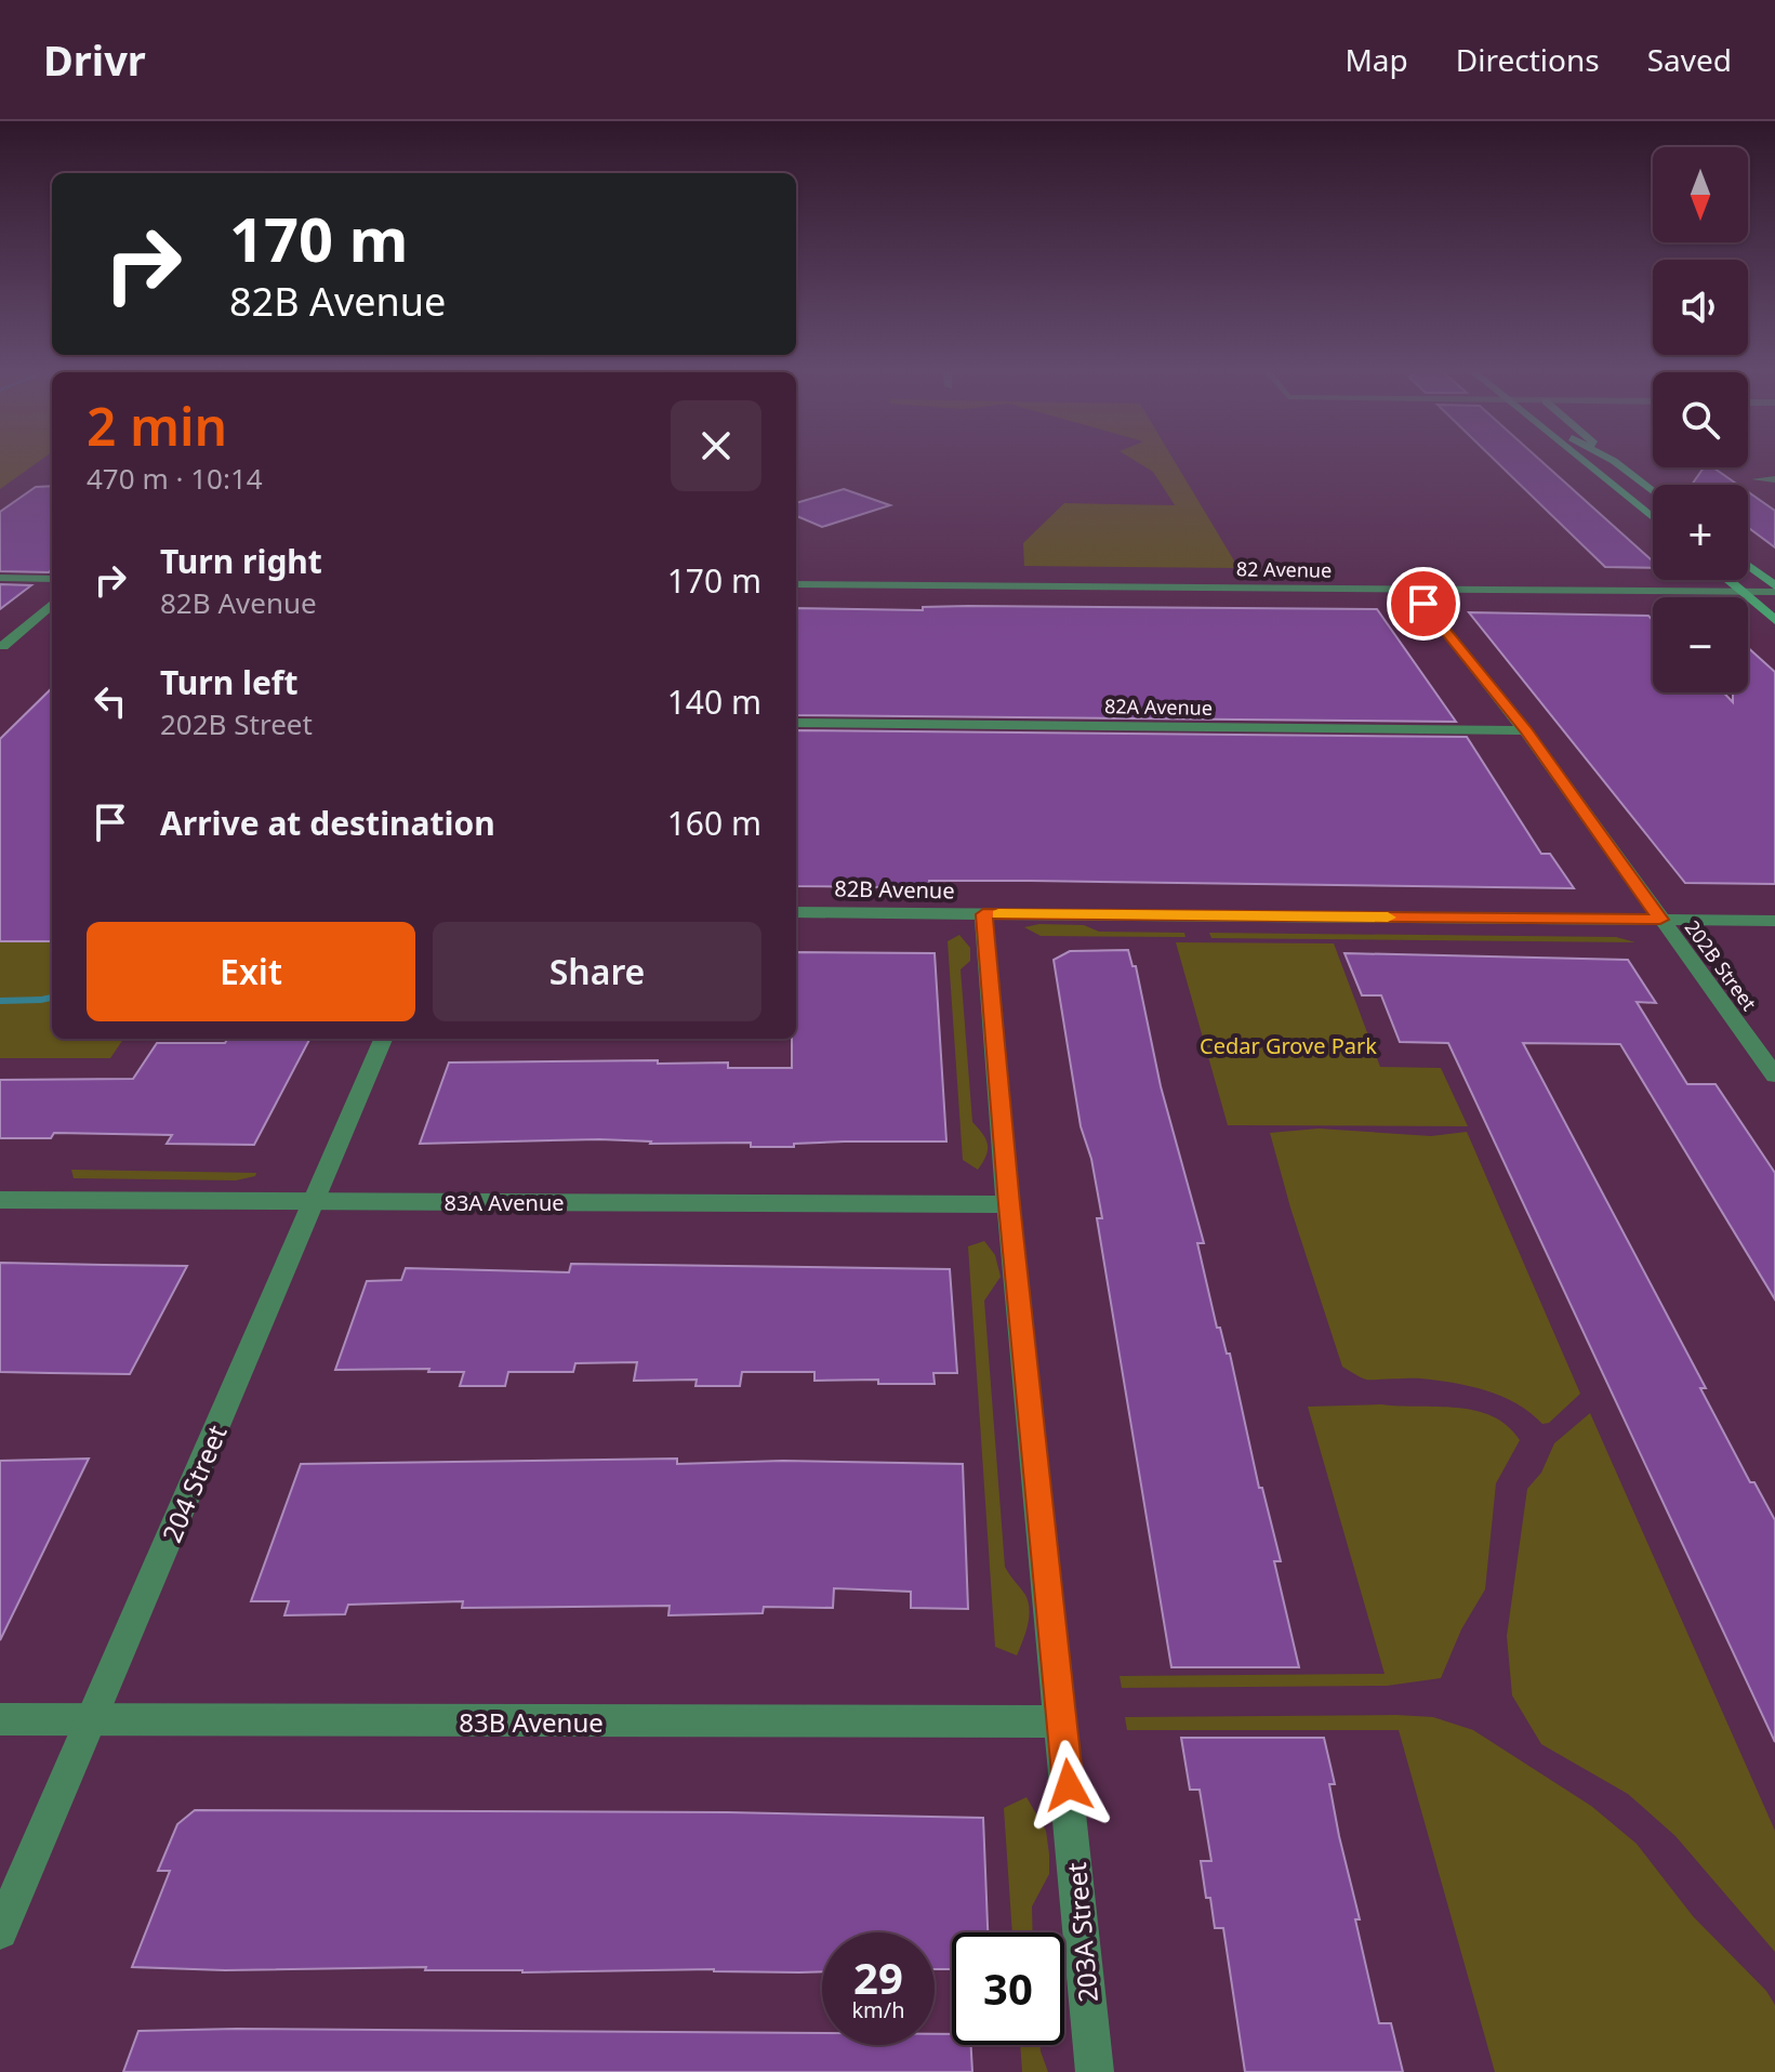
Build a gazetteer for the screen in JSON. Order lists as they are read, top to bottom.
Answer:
{
  "streets": {
    "street": [
      "82 Avenue",
      "82A Avenue",
      "82B Avenue",
      "202B Street",
      "83A Avenue",
      "204 Street",
      "83B Avenue",
      "203A Street"
    ]
  },
  "crossings": [
    ["82 Avenue", "202B Street"],
    ["82A Avenue", "202B Street"],
    ["82B Avenue", "202B Street"],
    ["82B Avenue", "203A Street"],
    ["83A Avenue", "204 Street"],
    ["83A Avenue", "203A Street"],
    ["204 Street", "83B Avenue"],
    ["83B Avenue", "203A Street"]
  ],
  "parks": ["Cedar Grove Park"],
  "north": "bottom",
  "page": {
    "header": "Drivr",
    "nav": ["Map", "Directions", "Saved"],
    "map_buttons": ["+", "−"],
    "turn": ["170 m", "82B Avenue"],
    "heading": ["2 min", "470 m · 10:14"],
    "list": [
      {
        "name": "Turn right",
        "note": "82B Avenue",
        "value": "170 m"
      },
      {
        "name": "Turn left",
        "note": "202B Street",
        "value": "140 m"
      },
      {
        "name": "Arrive at destination",
        "value": "160 m"
      }
    ],
    "buttons": ["Exit", "Share"],
    "speed": "29 km/h",
    "limit": "30"
  }
}
